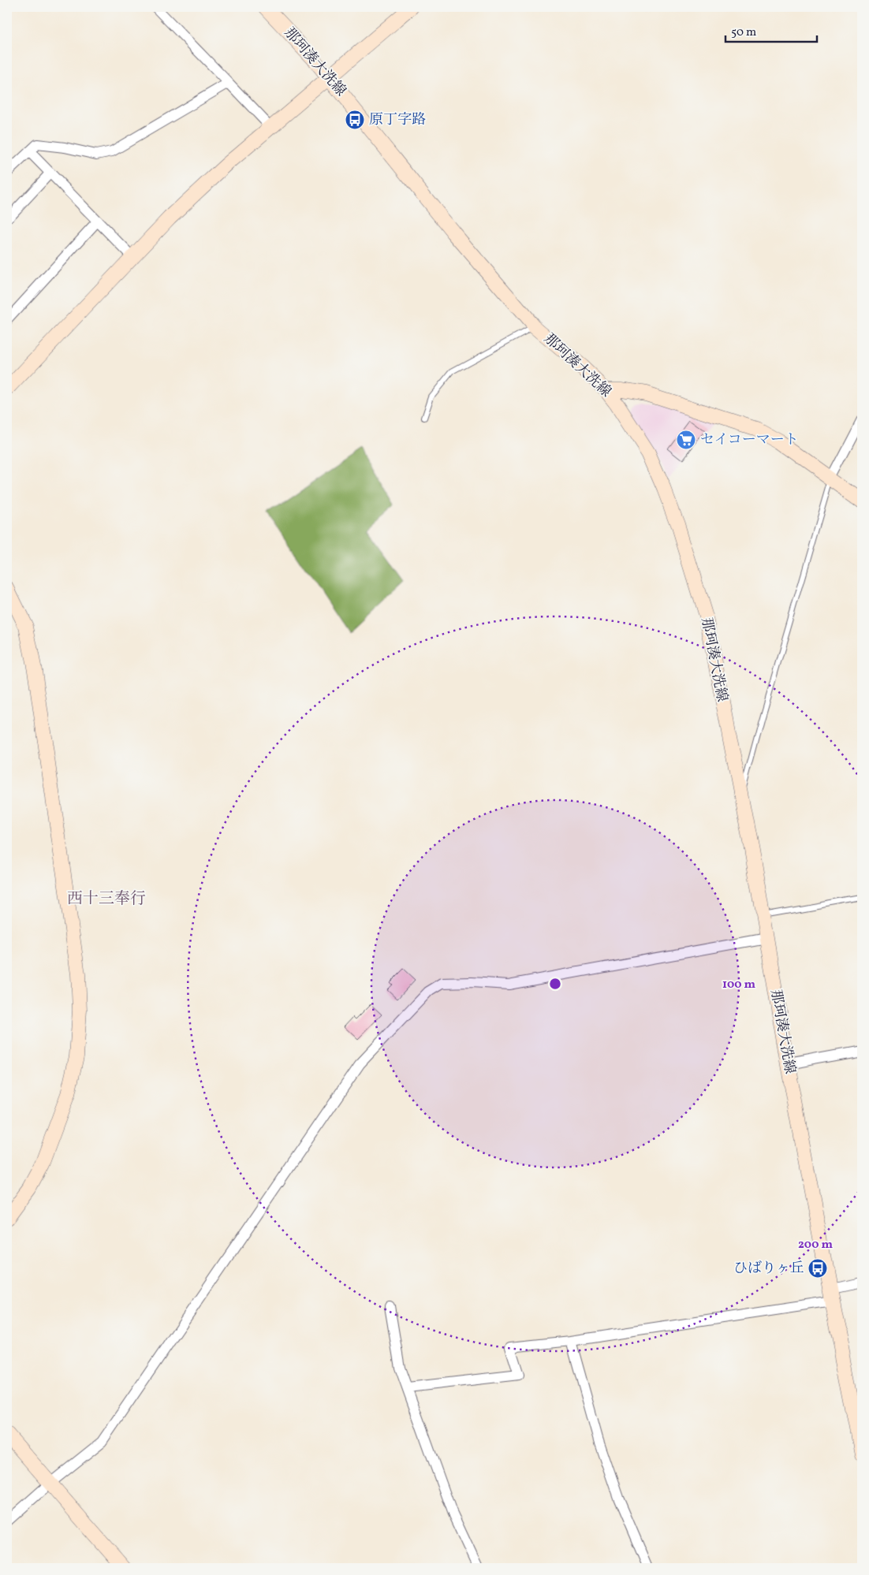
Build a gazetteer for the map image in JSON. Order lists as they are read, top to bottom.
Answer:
{
  "streets": {
    "main road": ["那珂湊大洗線"]
  },
  "districts": ["西十三奉行"],
  "places": {
    "bus stop": ["原丁字路", "ひばりヶ丘"],
    "supermarket": ["セイコーマート"]
  },
  "scale_bar": "50 m",
  "rings": ["100 m", "200 m"]
}
